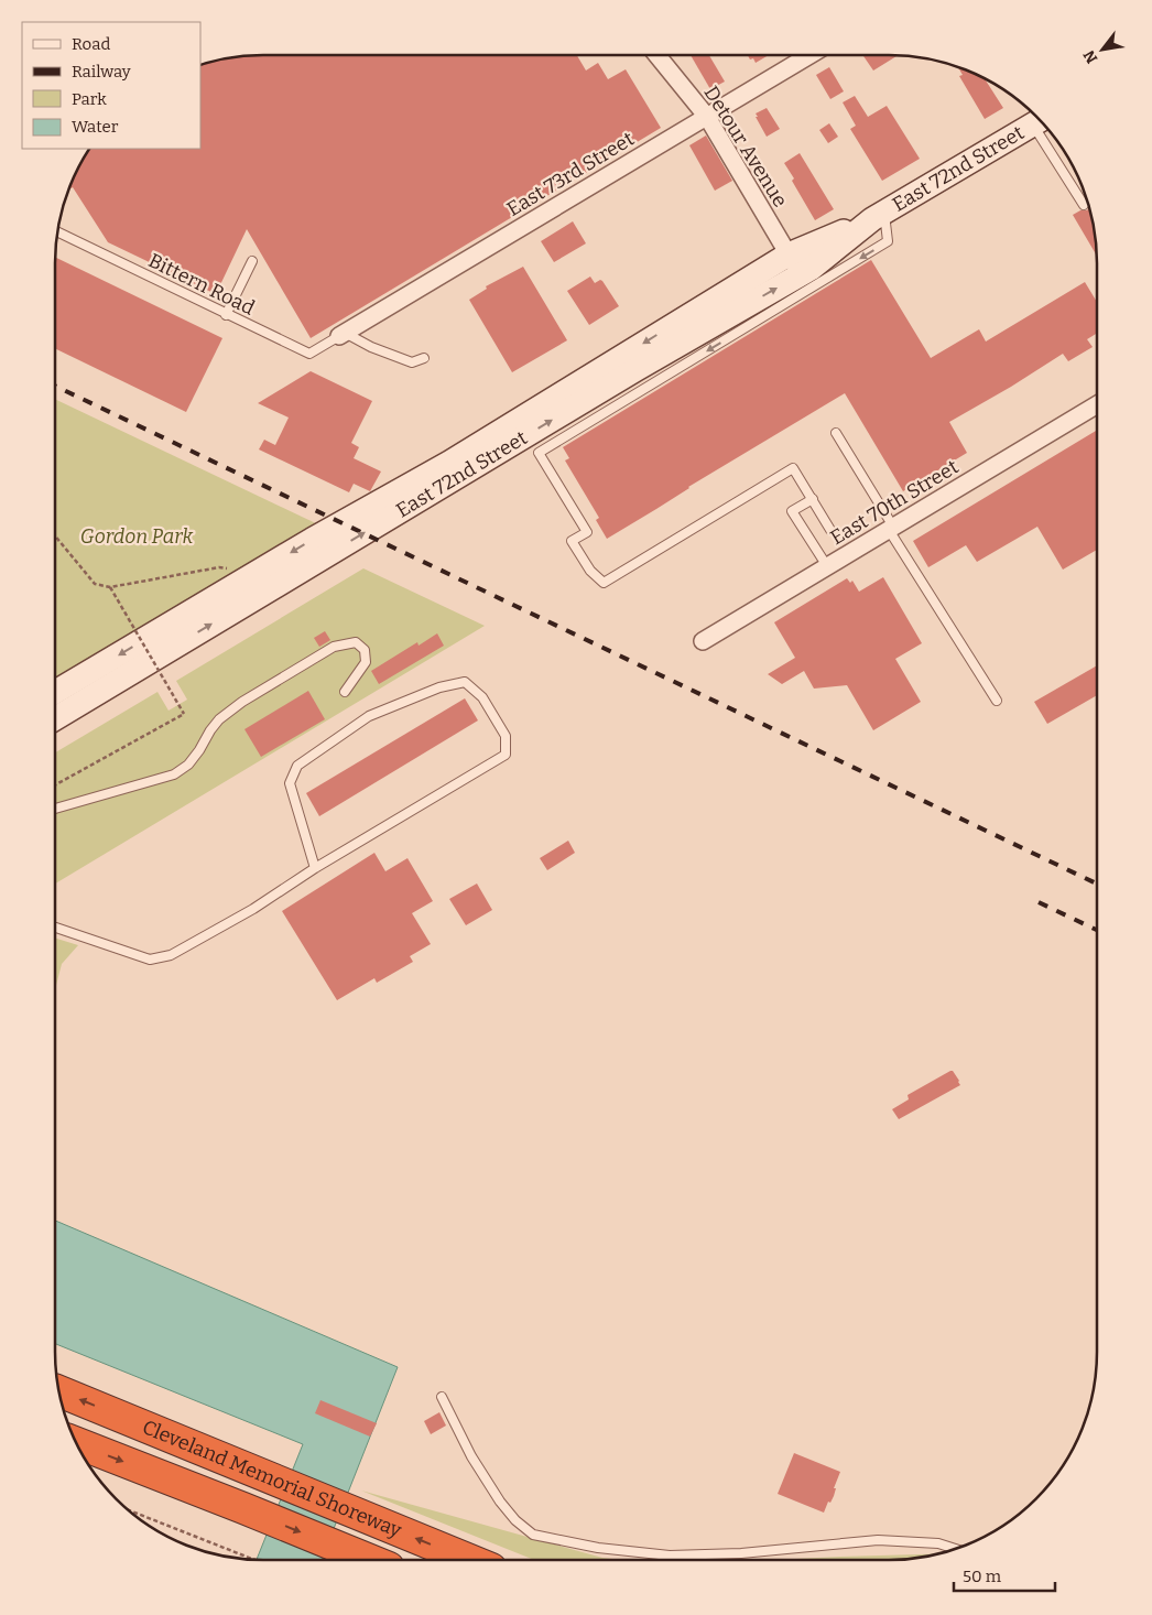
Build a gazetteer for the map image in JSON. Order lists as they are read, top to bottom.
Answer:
{
  "streets": {
    "highway": ["Cleveland Memorial Shoreway"],
    "main road": ["East 72nd Street"],
    "street": ["Detour Avenue", "East 73rd Street", "East 70th Street"],
    "lane": ["Bittern Road"]
  },
  "crossings": [
    ["Detour Avenue", "East 72nd Street"],
    ["Detour Avenue", "East 73rd Street"],
    ["East 73rd Street", "Bittern Road"]
  ],
  "parks": ["Gordon Park"],
  "legend": [
    "Road",
    "Railway",
    "Park",
    "Water"
  ],
  "scale_bar": "50 m",
  "north": "bottom left"
}
